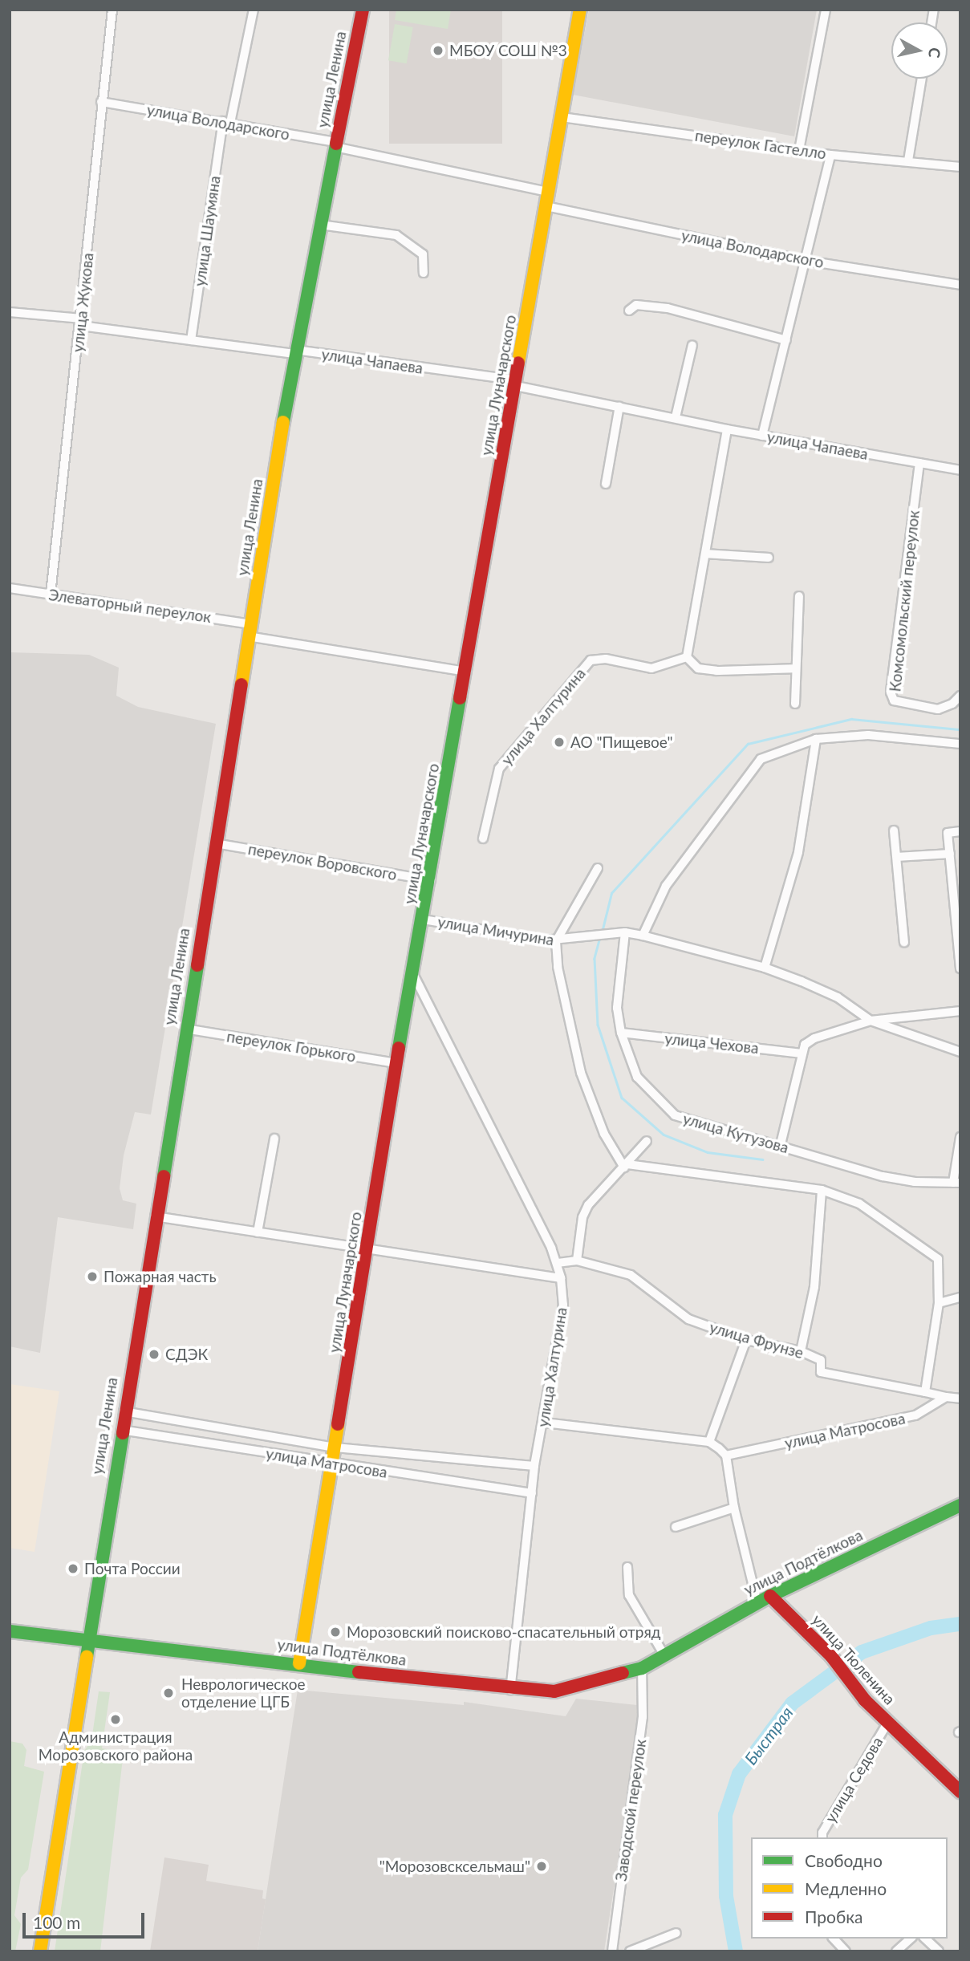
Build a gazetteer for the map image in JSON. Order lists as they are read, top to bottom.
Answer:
{
  "streets": {
    "main road": [
      "улица Ленина",
      "улица Луначарского",
      "улица Подтёлкова",
      "улица Тюленина"
    ],
    "street": [
      "улица Володарского",
      "переулок Гастелло",
      "улица Шаумяна",
      "улица Жукова",
      "улица Чапаева",
      "Комсомольский переулок",
      "Элеваторный переулок",
      "улица Халтурина",
      "переулок Воровского",
      "улица Мичурина",
      "улица Чехова",
      "переулок Горького",
      "улица Кутузова",
      "улица Фрунзе",
      "улица Матросова",
      "улица Седова",
      "Заводской переулок"
    ]
  },
  "crossings": [
    ["улица Ленина", "улица Володарского"],
    ["улица Ленина", "улица Чапаева"],
    ["улица Ленина", "Элеваторный переулок"],
    ["улица Ленина", "переулок Воровского"],
    ["улица Ленина", "переулок Горького"],
    ["улица Ленина", "улица Матросова"],
    ["улица Ленина", "улица Подтёлкова"],
    ["улица Володарского", "улица Шаумяна"],
    ["улица Володарского", "улица Жукова"],
    ["улица Володарского", "улица Луначарского"],
    ["переулок Гастелло", "улица Луначарского"],
    ["улица Шаумяна", "улица Чапаева"],
    ["улица Жукова", "улица Чапаева"],
    ["улица Жукова", "Элеваторный переулок"],
    ["улица Чапаева", "улица Луначарского"],
    ["улица Чапаева", "Комсомольский переулок"],
    ["улица Луначарского", "Элеваторный переулок"],
    ["улица Луначарского", "улица Халтурина"],
    ["улица Луначарского", "переулок Воровского"],
    ["улица Луначарского", "улица Мичурина"],
    ["улица Луначарского", "переулок Горького"],
    ["улица Луначарского", "улица Матросова"],
    ["улица Луначарского", "улица Подтёлкова"],
    ["улица Халтурина", "улица Фрунзе"],
    ["улица Халтурина", "улица Матросова"],
    ["улица Халтурина", "улица Подтёлкова"],
    ["улица Мичурина", "улица Кутузова"],
    ["улица Чехова", "улица Кутузова"],
    ["улица Подтёлкова", "улица Тюленина"],
    ["улица Подтёлкова", "Заводской переулок"],
    ["улица Тюленина", "улица Седова"]
  ],
  "water": ["Быстрая"],
  "places": [
    "МБОУ СОШ №3",
    "АО \"Пищевое\"",
    "Пожарная часть",
    "СДЭК",
    "Почта России",
    "Морозовский поисково-спасательный отряд",
    "Неврологическое отделение ЦГБ",
    "Администрация Морозовского района",
    "\"Морозовсксельмаш\""
  ],
  "legend": ["Свободно", "Медленно", "Пробка"],
  "scale_bar": "100 m",
  "north": "right"
}
